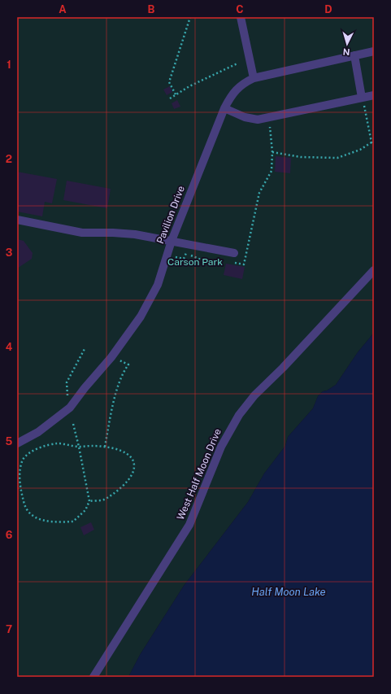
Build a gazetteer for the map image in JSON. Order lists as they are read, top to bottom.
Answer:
{
  "streets": {
    "street": ["Pavilion Drive", "West Half Moon Drive"]
  },
  "water": ["Half Moon Lake"],
  "parks": ["Carson Park"],
  "north": "bottom",
  "grid": {
    "columns": [
      "A",
      "B",
      "C",
      "D"
    ],
    "rows": [
      "1",
      "2",
      "3",
      "4",
      "5",
      "6",
      "7"
    ]
  }
}
